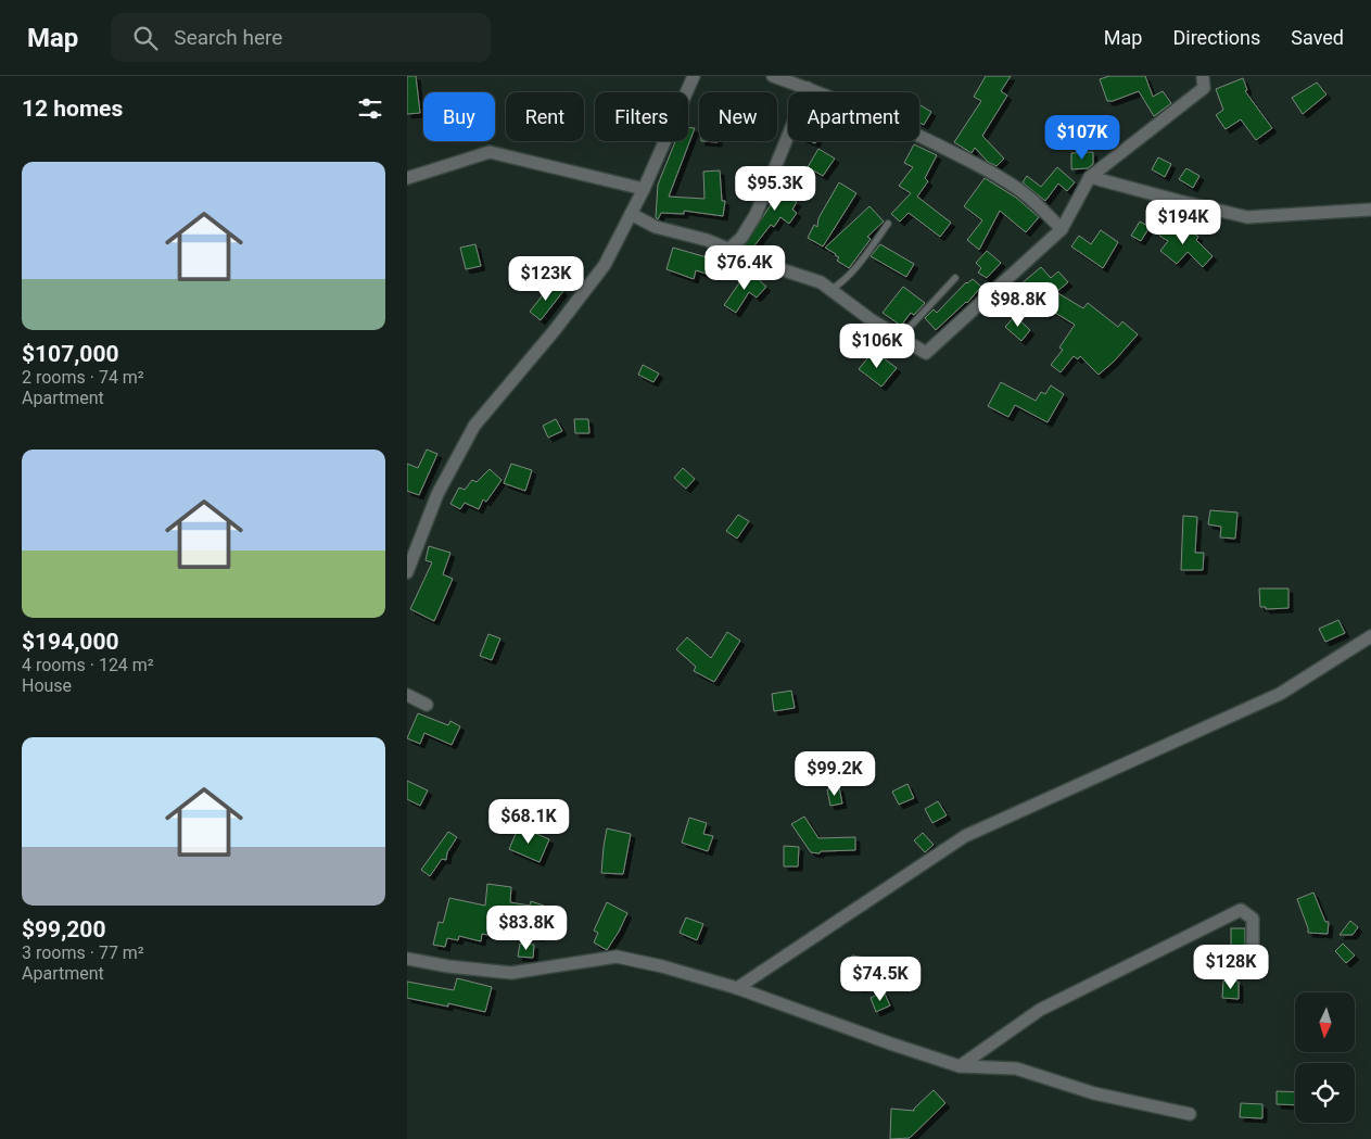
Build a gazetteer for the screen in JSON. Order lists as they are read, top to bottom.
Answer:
{
  "north": "bottom",
  "page": {
    "header": "Map",
    "search": "Search here",
    "nav": ["Map", "Directions", "Saved"],
    "heading": "12 homes",
    "chip": [
      "Buy",
      "Rent",
      "Filters",
      "New",
      "Apartment"
    ],
    "price": [
      "$107K",
      "$95.3K",
      "$194K",
      "$76.4K",
      "$123K",
      "$98.8K",
      "$106K",
      "$99.2K",
      "$68.1K",
      "$83.8K",
      "$128K",
      "$74.5K"
    ],
    "list": [
      {
        "name": "$107,000",
        "note": "2 rooms · 74 m² · Apartment"
      },
      {
        "name": "$194,000",
        "note": "4 rooms · 124 m² · House"
      },
      {
        "name": "$99,200",
        "note": "3 rooms · 77 m² · Apartment"
      }
    ]
  }
}
